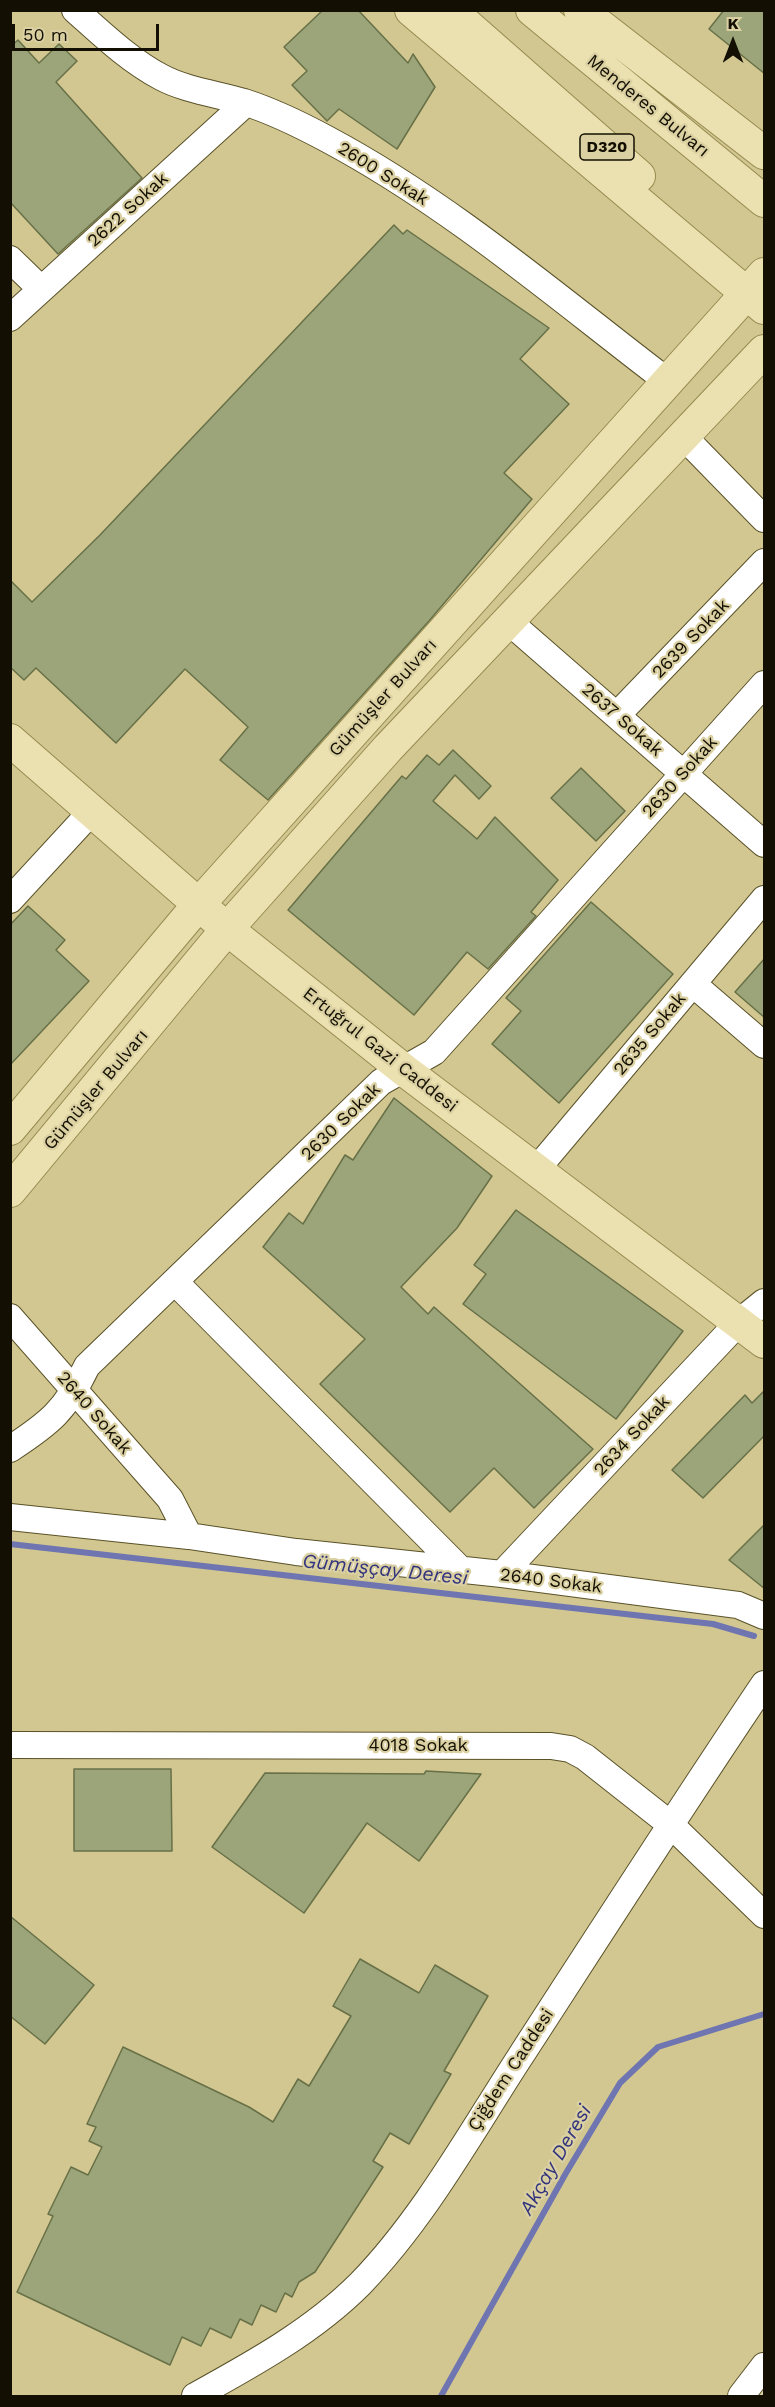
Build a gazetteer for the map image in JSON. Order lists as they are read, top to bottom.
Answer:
{
  "streets": {
    "main road": [
      "Menderes Bulvarı",
      "D320",
      "Gümüşler Bulvarı",
      "Ertuğrul Gazi Caddesi"
    ],
    "street": [
      "2600 Sokak",
      "2622 Sokak",
      "2639 Sokak",
      "2637 Sokak",
      "2630 Sokak",
      "2635 Sokak",
      "2640 Sokak",
      "2634 Sokak",
      "4018 Sokak",
      "Çiğdem Caddesi"
    ]
  },
  "crossings": [
    ["D320", "Gümüşler Bulvarı"],
    ["2600 Sokak", "2622 Sokak"],
    ["2600 Sokak", "Gümüşler Bulvarı"],
    ["2639 Sokak", "2637 Sokak"],
    ["Gümüşler Bulvarı", "2637 Sokak"],
    ["Gümüşler Bulvarı", "Ertuğrul Gazi Caddesi"],
    ["2637 Sokak", "2630 Sokak"],
    ["2630 Sokak", "Ertuğrul Gazi Caddesi"],
    ["2630 Sokak", "2640 Sokak"],
    ["2635 Sokak", "Ertuğrul Gazi Caddesi"],
    ["Ertuğrul Gazi Caddesi", "2634 Sokak"],
    ["2640 Sokak", "2634 Sokak"],
    ["4018 Sokak", "Çiğdem Caddesi"]
  ],
  "water": ["Gümüşçay Deresi", "Akçay Deresi"],
  "scale_bar": "50 m",
  "north": "top"
}
